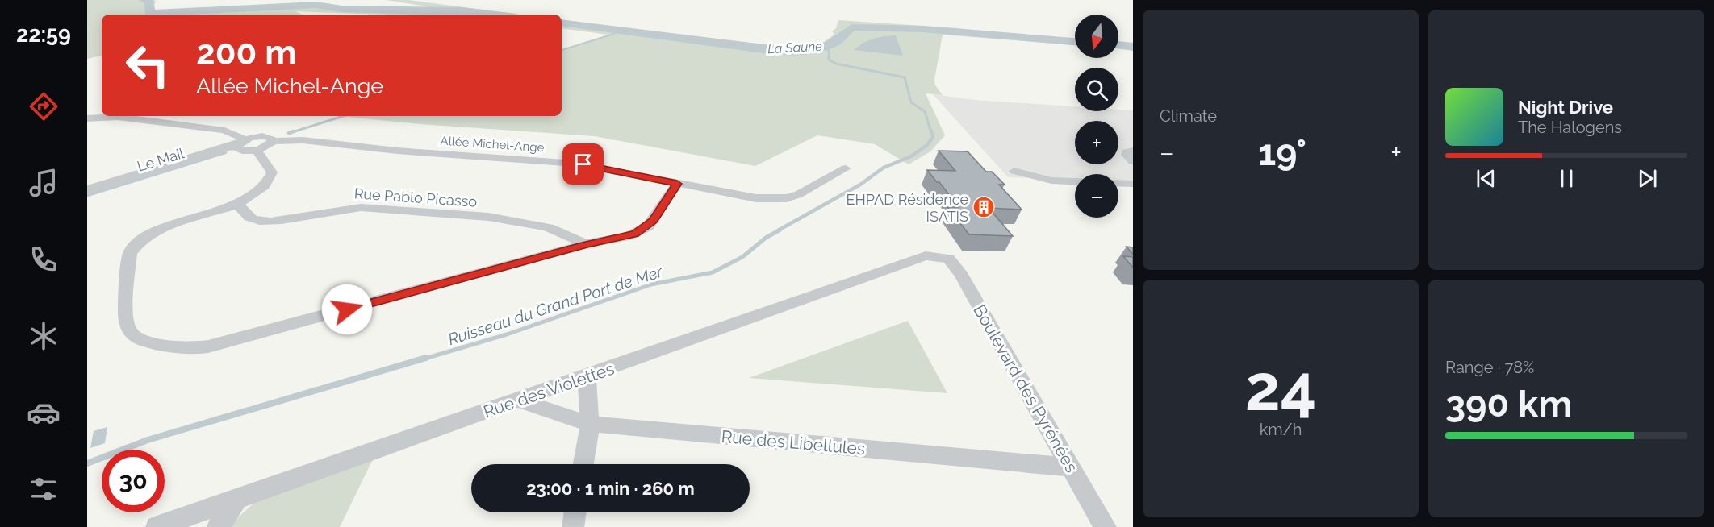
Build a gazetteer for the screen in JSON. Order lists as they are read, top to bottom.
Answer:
{
  "streets": {
    "street": [
      "Allée Michel-Ange",
      "Le Mail",
      "Rue Pablo Picasso",
      "Boulevard des Pyrénées",
      "Rue des Violettes",
      "Rue des Libellules"
    ]
  },
  "crossings": [
    ["Allée Michel-Ange", "Le Mail"],
    ["Boulevard des Pyrénées", "Rue des Violettes"],
    ["Boulevard des Pyrénées", "Rue des Libellules"],
    ["Rue des Violettes", "Rue des Libellules"]
  ],
  "water": ["La Saune", "Ruisseau du Grand Port de Mer"],
  "places": {
    "building": ["EHPAD Résidence ISATIS"]
  },
  "north": "bottom",
  "page": {
    "tabs": "22:59",
    "tile": [
      "Climate",
      ["24", "km/h"],
      ["Range · 78%", "390 km"]
    ],
    "map_buttons": ["+", "−"],
    "turn": ["200 m", "Allée Michel-Ange"],
    "song": ["Night Drive", "The Halogens"],
    "heat": ["−", "19°", "+"],
    "limit": "30",
    "trip": "23:00 · 1 min · 260 m"
  }
}
